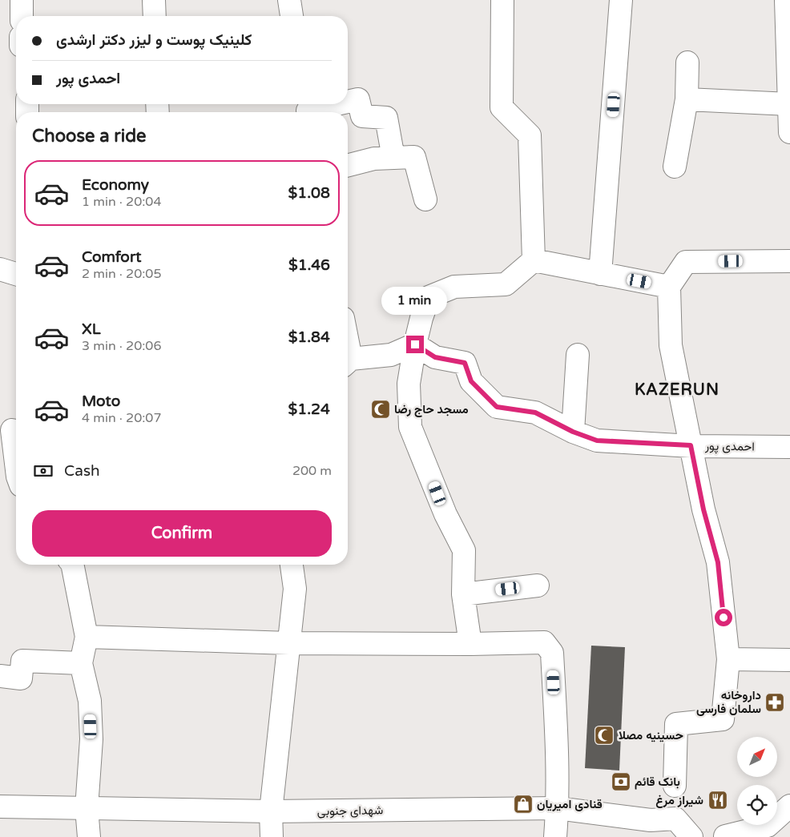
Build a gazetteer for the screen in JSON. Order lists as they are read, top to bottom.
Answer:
{
  "streets": {
    "street": ["احمدی پور", "شهدای جنوبی"]
  },
  "districts": ["KAZERUN"],
  "places": {
    "mosque": ["مسجد حاج رضا", "حسینیه مصلا"],
    "pharmacy": ["داروخانه سلمان فارسی"],
    "bank": ["بانک قائم"],
    "restaurant": ["شیراز مرغ"],
    "shop": ["قنادی امیریان"]
  },
  "north": "top right",
  "page": {
    "banner": ["کلینیک پوست و لیزر دکتر ارشدی", "احمدی پور"],
    "heading": "Choose a ride",
    "list": [
      {
        "name": "Economy",
        "note": "1 min · 20:04",
        "value": "$1.08"
      },
      {
        "name": "Comfort",
        "note": "2 min · 20:05",
        "value": "$1.46"
      },
      {
        "name": "XL",
        "note": "3 min · 20:06",
        "value": "$1.84"
      },
      {
        "name": "Moto",
        "note": "4 min · 20:07",
        "value": "$1.24"
      }
    ],
    "bubble": "1 min",
    "pay": ["Cash", "200 m"],
    "buttons": "Confirm"
  }
}
